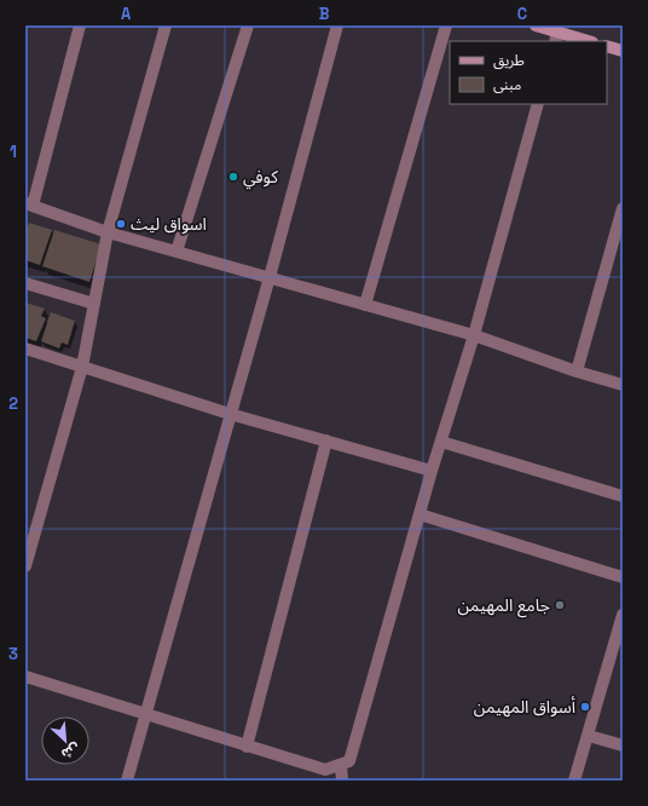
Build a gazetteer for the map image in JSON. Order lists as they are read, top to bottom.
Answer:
{
  "places": [
    "كوفي",
    "اسواق ليث",
    "جامع المهيمن",
    "أسواق المهيمن"
  ],
  "legend": ["طريق", "مبنى"],
  "north": "bottom right",
  "grid": {
    "columns": ["A", "B", "C"],
    "rows": ["1", "2", "3"]
  }
}
